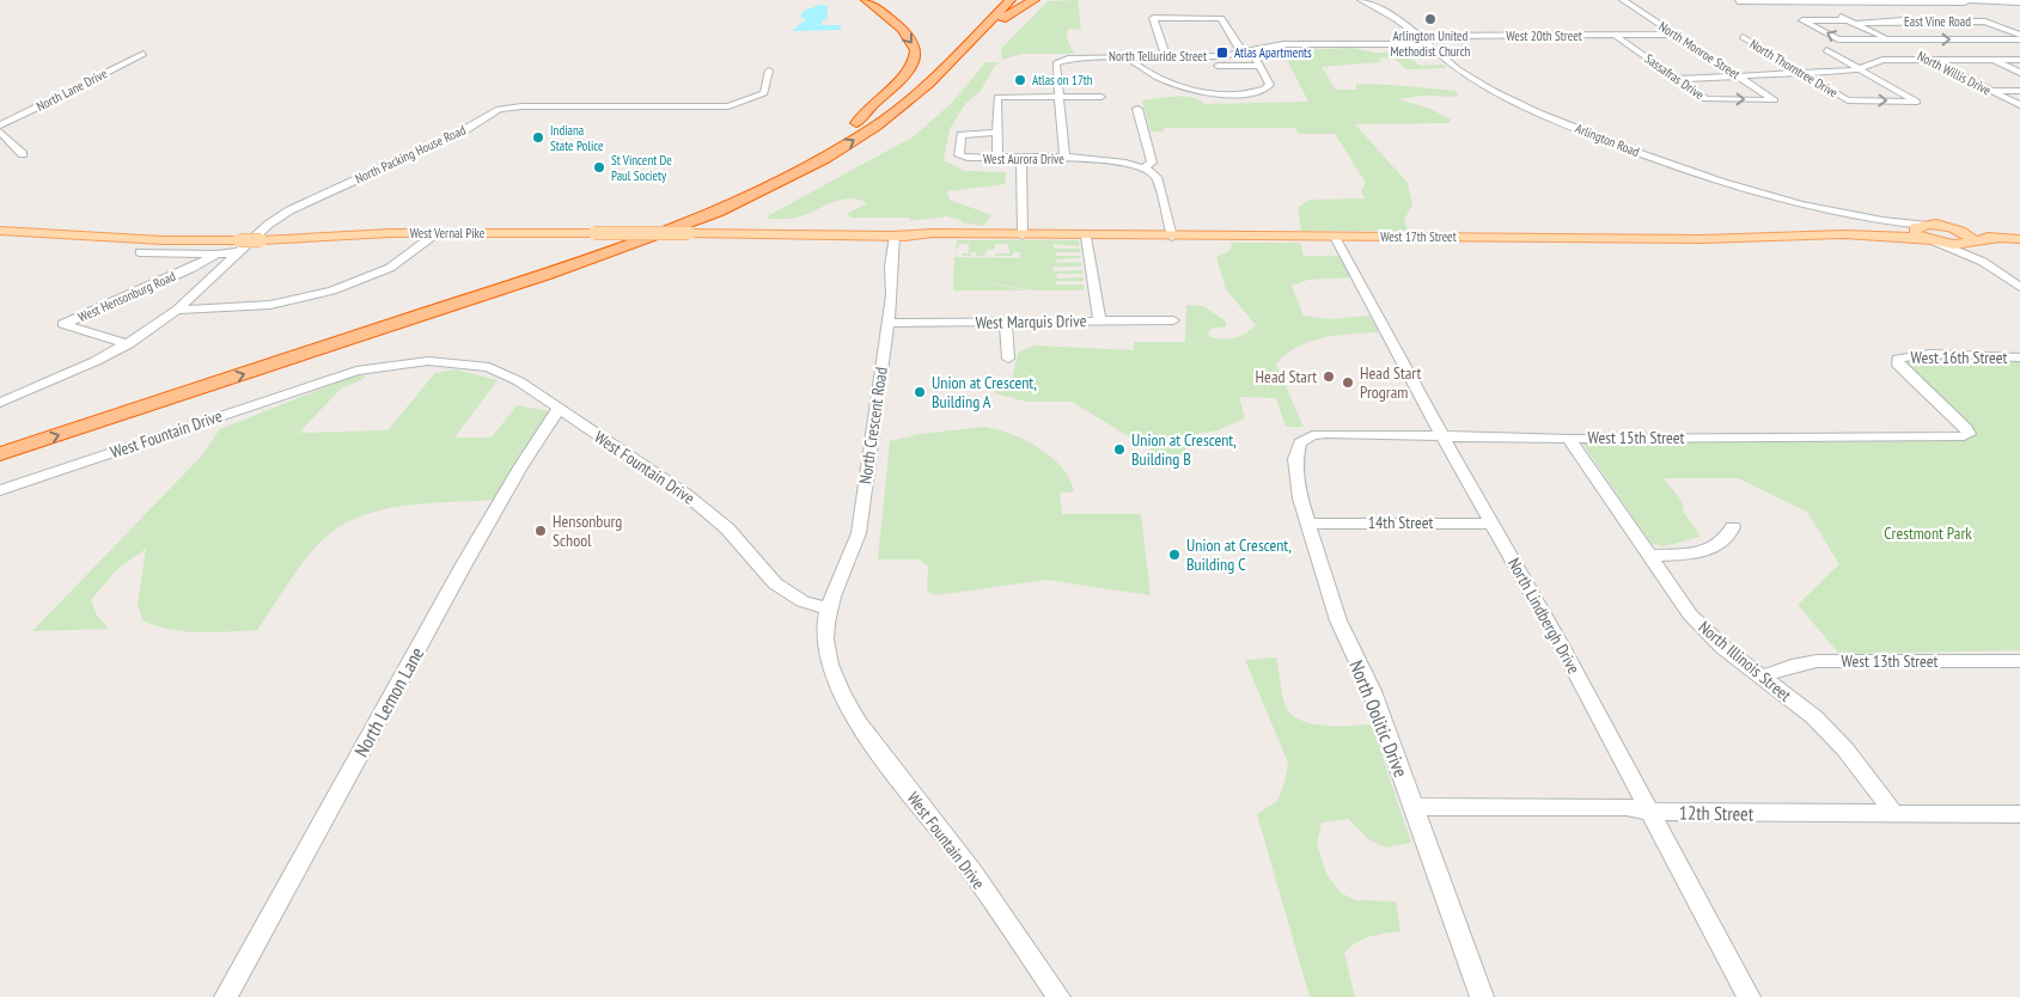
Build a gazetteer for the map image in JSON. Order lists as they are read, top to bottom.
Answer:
{
  "streets": {
    "main road": ["West Vernal Pike", "West 17th Street"],
    "street": [
      "East Vine Road",
      "West 20th Street",
      "North Monroe Street",
      "North Telluride Street",
      "North Thorntree Drive",
      "North Willis Drive",
      "Sassafras Drive",
      "North Lane Drive",
      "Arlington Road",
      "North Packing House Road",
      "West Aurora Drive",
      "West Hensonburg Road",
      "West Marquis Drive",
      "West 16th Street",
      "North Crescent Road",
      "West Fountain Drive",
      "West 15th Street",
      "14th Street",
      "North Lindbergh Drive",
      "North Illinois Street",
      "West 13th Street",
      "North Lemon Lane",
      "North Oolitic Drive",
      "12th Street"
    ]
  },
  "crossings": [
    ["East Vine Road", "North Willis Drive"],
    ["West 20th Street", "North Monroe Street"],
    ["West 20th Street", "Sassafras Drive"],
    ["West 20th Street", "Arlington Road"],
    ["North Monroe Street", "Sassafras Drive"],
    ["North Telluride Street", "Arlington Road"],
    ["North Telluride Street", "West Aurora Drive"],
    ["Arlington Road", "West 17th Street"],
    ["North Packing House Road", "West Vernal Pike"],
    ["North Packing House Road", "West Hensonburg Road"],
    ["West Vernal Pike", "West 17th Street"],
    ["West Vernal Pike", "West Hensonburg Road"],
    ["West Vernal Pike", "North Crescent Road"],
    ["West 17th Street", "North Crescent Road"],
    ["West 17th Street", "North Lindbergh Drive"],
    ["West Marquis Drive", "North Crescent Road"],
    ["West 16th Street", "West 15th Street"],
    ["North Crescent Road", "West Fountain Drive"],
    ["West Fountain Drive", "North Lemon Lane"],
    ["West 15th Street", "North Lindbergh Drive"],
    ["West 15th Street", "North Illinois Street"],
    ["West 15th Street", "North Oolitic Drive"],
    ["14th Street", "North Lindbergh Drive"],
    ["14th Street", "North Oolitic Drive"],
    ["North Lindbergh Drive", "12th Street"],
    ["North Illinois Street", "West 13th Street"],
    ["North Illinois Street", "12th Street"],
    ["North Oolitic Drive", "12th Street"]
  ],
  "parks": ["Crestmont Park"],
  "places": {
    "other": [
      "Arlington United Methodist Church",
      "Atlas on 17th",
      "Indiana State Police",
      "St Vincent De Paul Society",
      "Head Start",
      "Head Start Program",
      "Union at Crescent, Building A",
      "Union at Crescent, Building B",
      "Hensonburg School",
      "Union at Crescent, Building C"
    ],
    "transit": ["Atlas Apartments"]
  }
}
